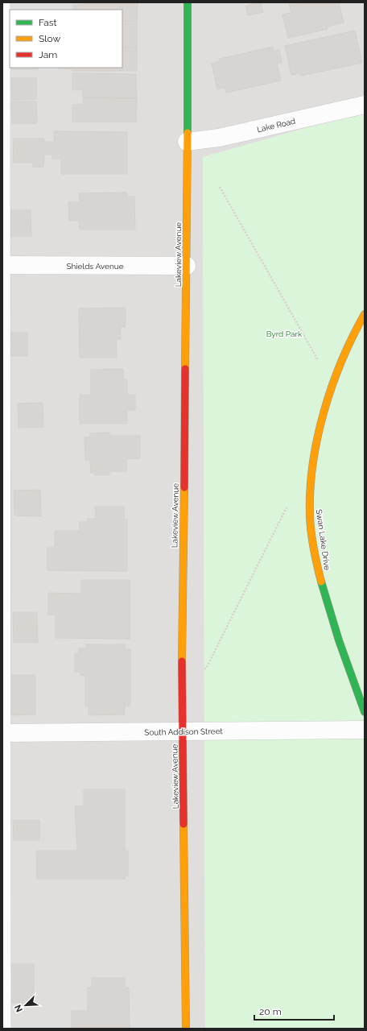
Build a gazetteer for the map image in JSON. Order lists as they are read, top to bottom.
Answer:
{
  "streets": {
    "street": [
      "Lake Road",
      "Lakeview Avenue",
      "Shields Avenue",
      "Swan Lake Drive",
      "South Addison Street"
    ]
  },
  "crossings": [
    ["Lake Road", "Lakeview Avenue"],
    ["Lakeview Avenue", "Shields Avenue"],
    ["Lakeview Avenue", "South Addison Street"]
  ],
  "parks": ["Byrd Park"],
  "legend": ["Fast", "Slow", "Jam"],
  "scale_bar": "20 m",
  "north": "bottom left"
}
